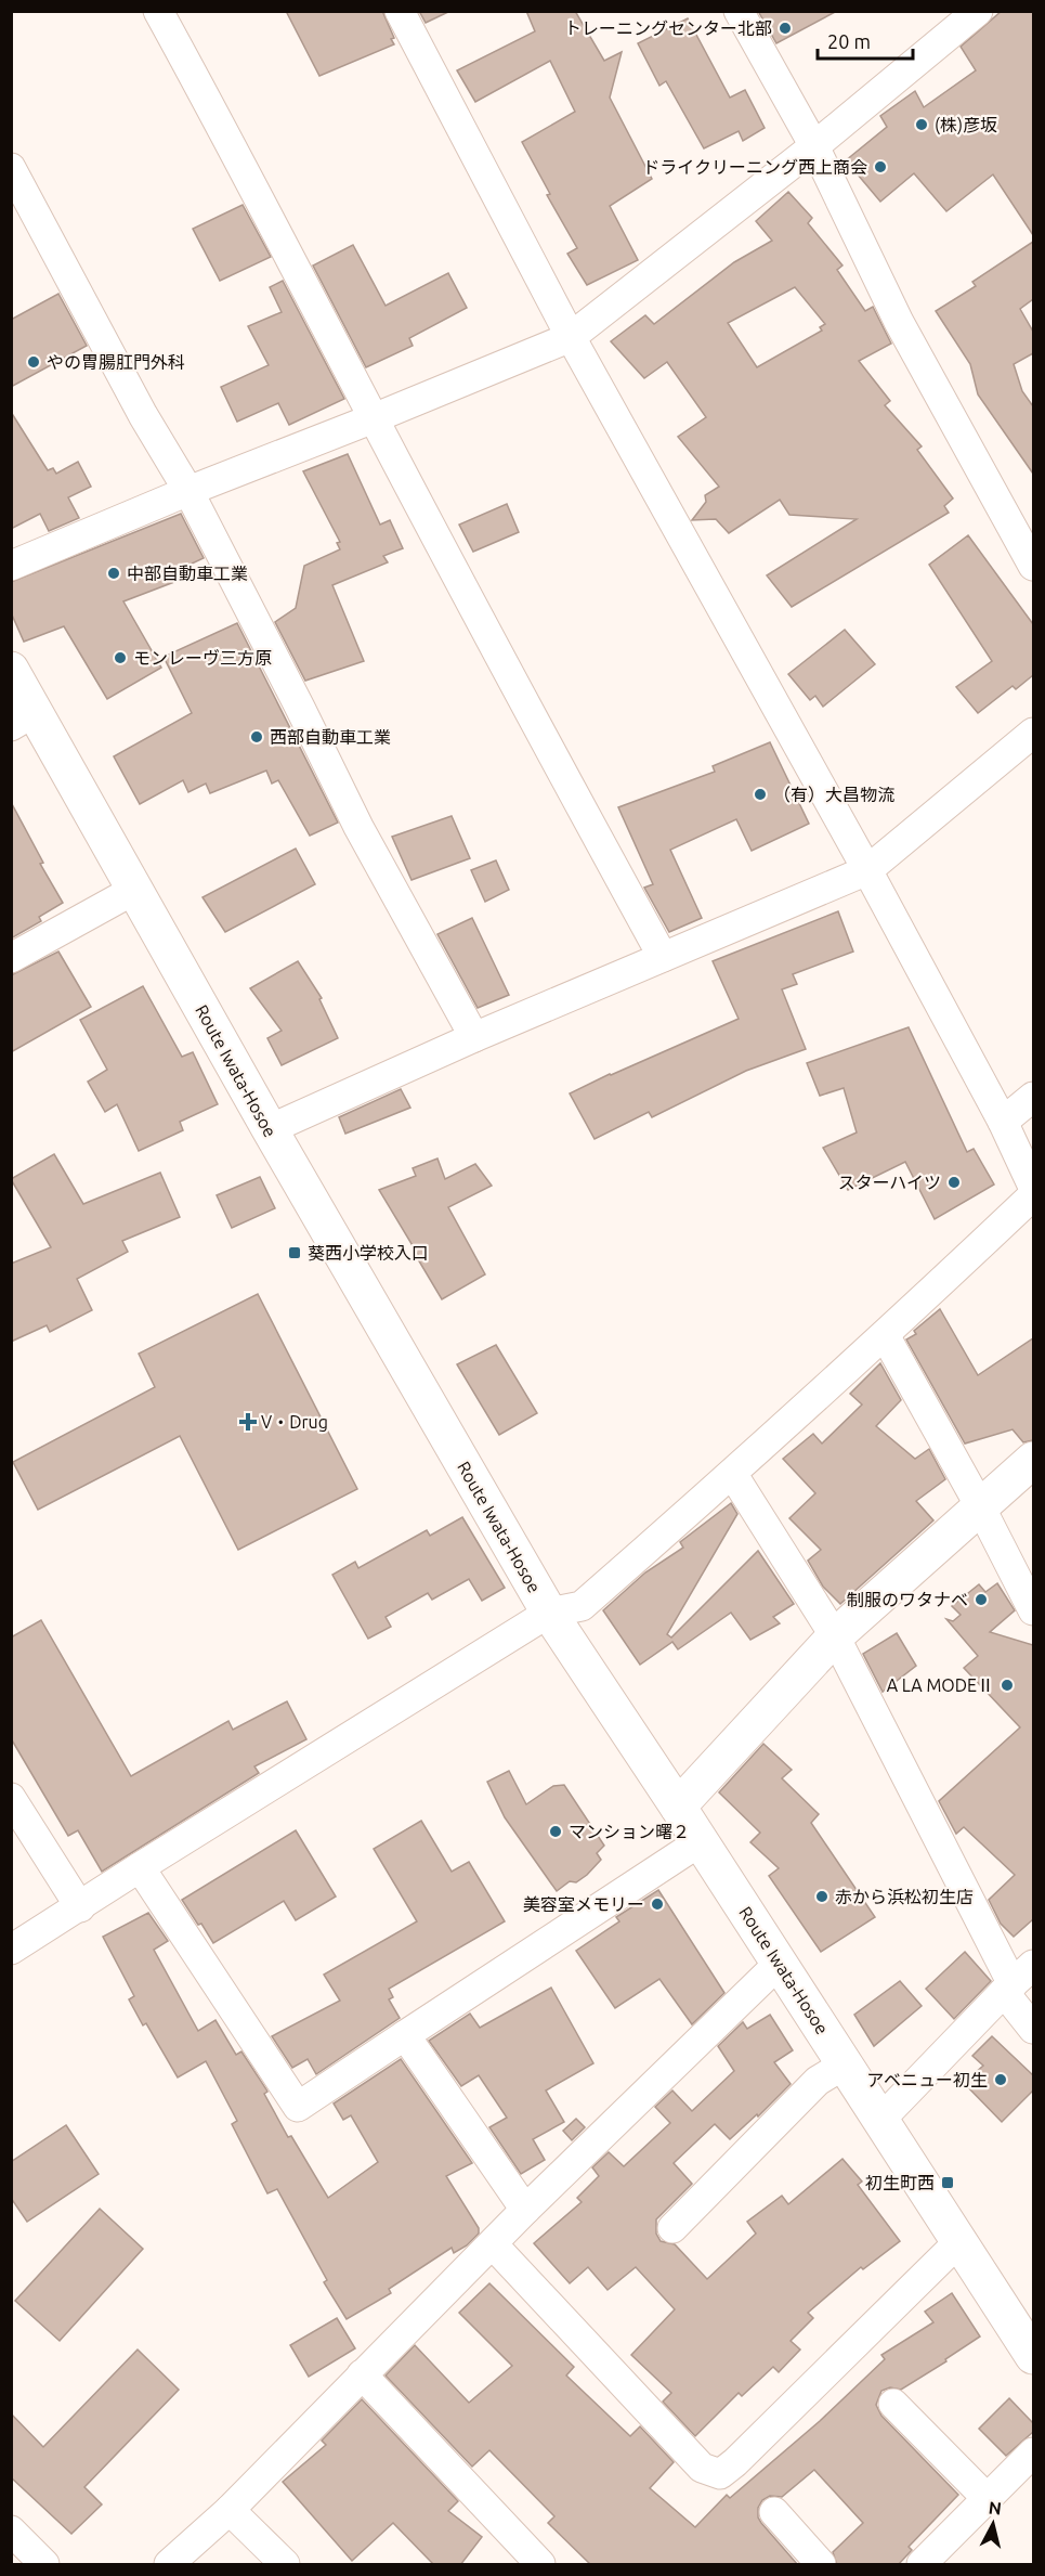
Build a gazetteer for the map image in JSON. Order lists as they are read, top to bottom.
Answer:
{
  "streets": {
    "main road": ["Route Iwata-Hosoe"]
  },
  "places": {
    "other": [
      "トレーニングセンター北部",
      "(株)彦坂",
      "ドライクリーニング西上商会",
      "やの胃腸肛門外科",
      "中部自動車工業",
      "モンレーヴ三方原",
      "西部自動車工業",
      "（有）大昌物流",
      "スターハイツ",
      "制服のワタナベ",
      "A LA MODEⅡ",
      "マンション曙２",
      "赤から浜松初生店",
      "美容室メモリー",
      "アベニュー初生"
    ],
    "transit": ["葵西小学校入口", "初生町西"],
    "health": ["V・Drug"]
  },
  "scale_bar": "20 m",
  "north": "top"
}
